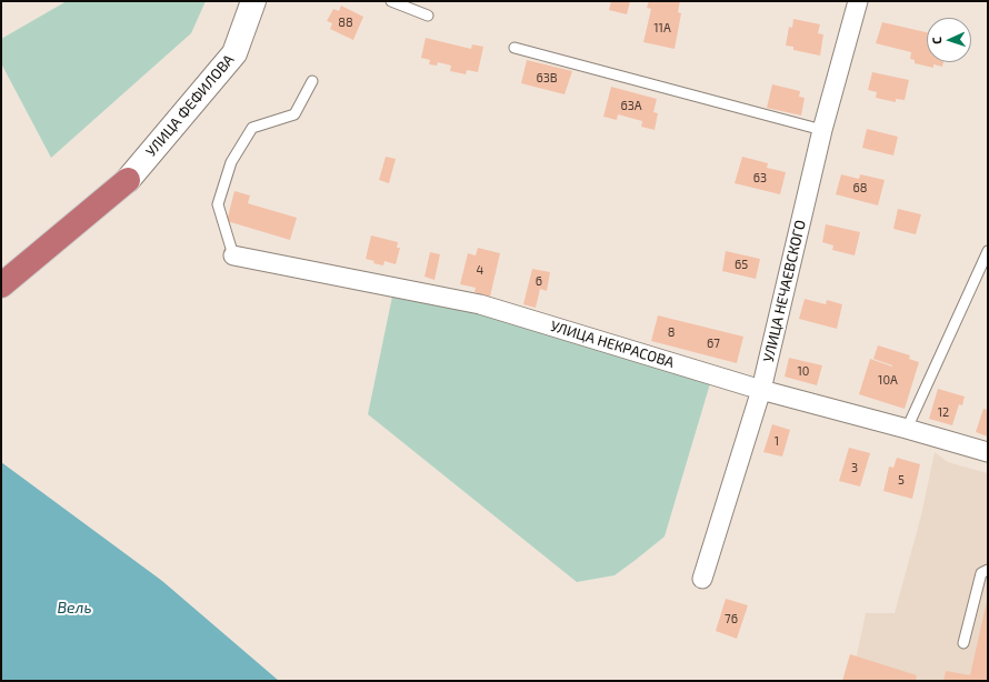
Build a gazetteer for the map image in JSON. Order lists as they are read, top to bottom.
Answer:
{
  "streets": {
    "main road": ["УЛИЦА ФЕФИЛОВА"],
    "street": ["УЛИЦА НЕЧАЕВСКОГО", "УЛИЦА НЕКРАСОВА"]
  },
  "crossings": [
    ["УЛИЦА НЕЧАЕВСКОГО", "УЛИЦА НЕКРАСОВА"]
  ],
  "water": ["Вель"],
  "house_numbers": [
    "88",
    "11А",
    "63В",
    "63А",
    "63",
    "68",
    "65",
    "4",
    "6",
    "8",
    "67",
    "10",
    "10А",
    "12",
    "1",
    "3",
    "5",
    "76"
  ],
  "north": "left"
}
